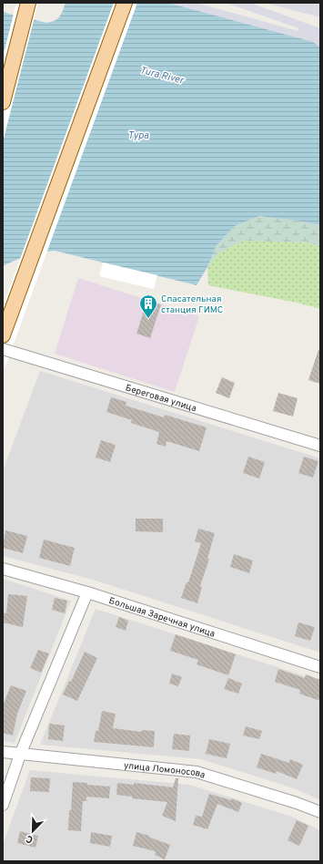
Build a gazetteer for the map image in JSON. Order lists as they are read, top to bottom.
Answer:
{
  "streets": {
    "street": ["Береговая улица", "Большая Заречная улица", "улица Ломоносова"]
  },
  "water": ["Tura River", "Тура"],
  "places": {
    "building": ["Спасательная станция ГИМС"]
  },
  "north": "bottom left"
}
